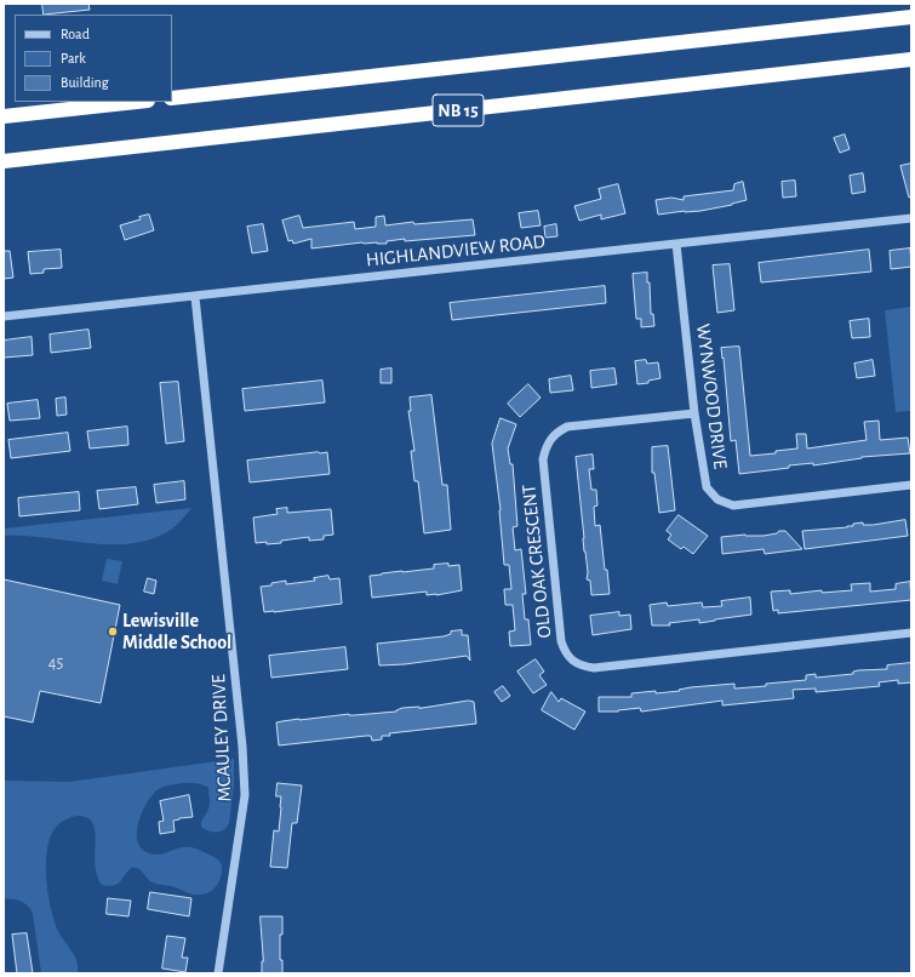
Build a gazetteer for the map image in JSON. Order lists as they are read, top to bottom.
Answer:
{
  "streets": {
    "highway": ["NB 15"],
    "street": [
      "HIGHLANDVIEW ROAD",
      "WYNWOOD DRIVE",
      "OLD OAK CRESCENT",
      "MCAULEY DRIVE"
    ]
  },
  "crossings": [
    ["HIGHLANDVIEW ROAD", "WYNWOOD DRIVE"],
    ["HIGHLANDVIEW ROAD", "MCAULEY DRIVE"],
    ["WYNWOOD DRIVE", "OLD OAK CRESCENT"]
  ],
  "places": ["Lewisville Middle School"],
  "house_numbers": ["45"],
  "legend": ["Road", "Park", "Building"]
}
